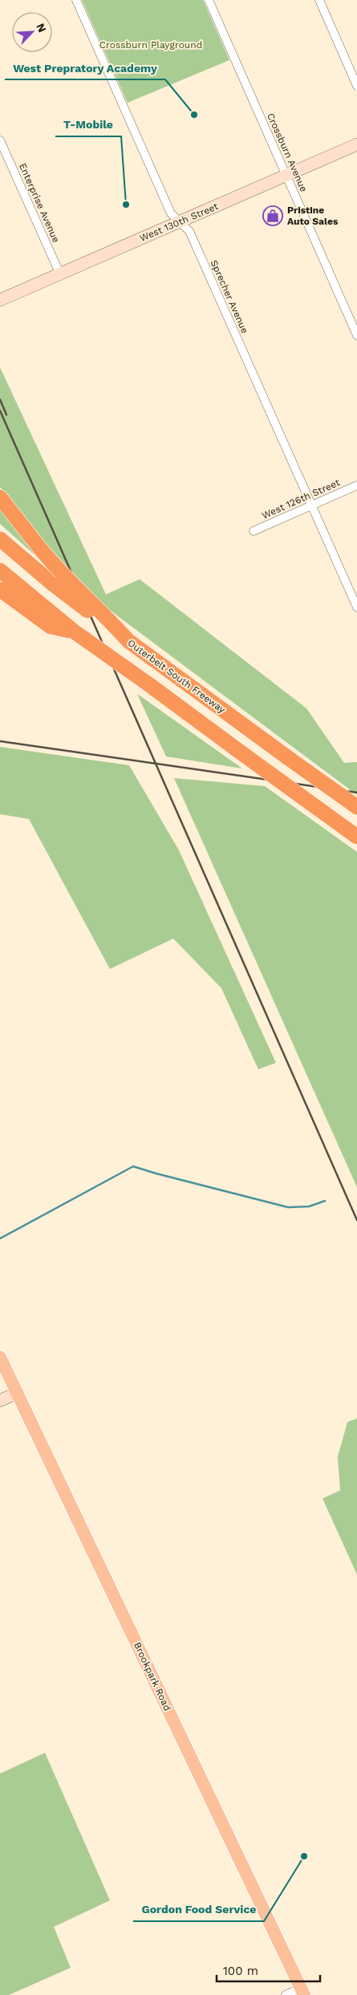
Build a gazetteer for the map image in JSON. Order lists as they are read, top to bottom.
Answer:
{
  "streets": {
    "highway": ["Outerbelt South Freeway"],
    "main road": ["West 130th Street", "Brookpark Road"],
    "street": [
      "Crossburn Avenue",
      "Enterprise Avenue",
      "Sprecher Avenue",
      "West 126th Street"
    ]
  },
  "crossings": [
    ["Crossburn Avenue", "West 130th Street"],
    ["Enterprise Avenue", "West 130th Street"],
    ["West 130th Street", "Sprecher Avenue"],
    ["Sprecher Avenue", "West 126th Street"]
  ],
  "parks": ["Crossburn Playground"],
  "places": {
    "other": ["West Prepratory Academy", "T-Mobile", "Gordon Food Service"],
    "shop": ["Pristine Auto Sales"]
  },
  "scale_bar": "100 m",
  "north": "top right"
}
